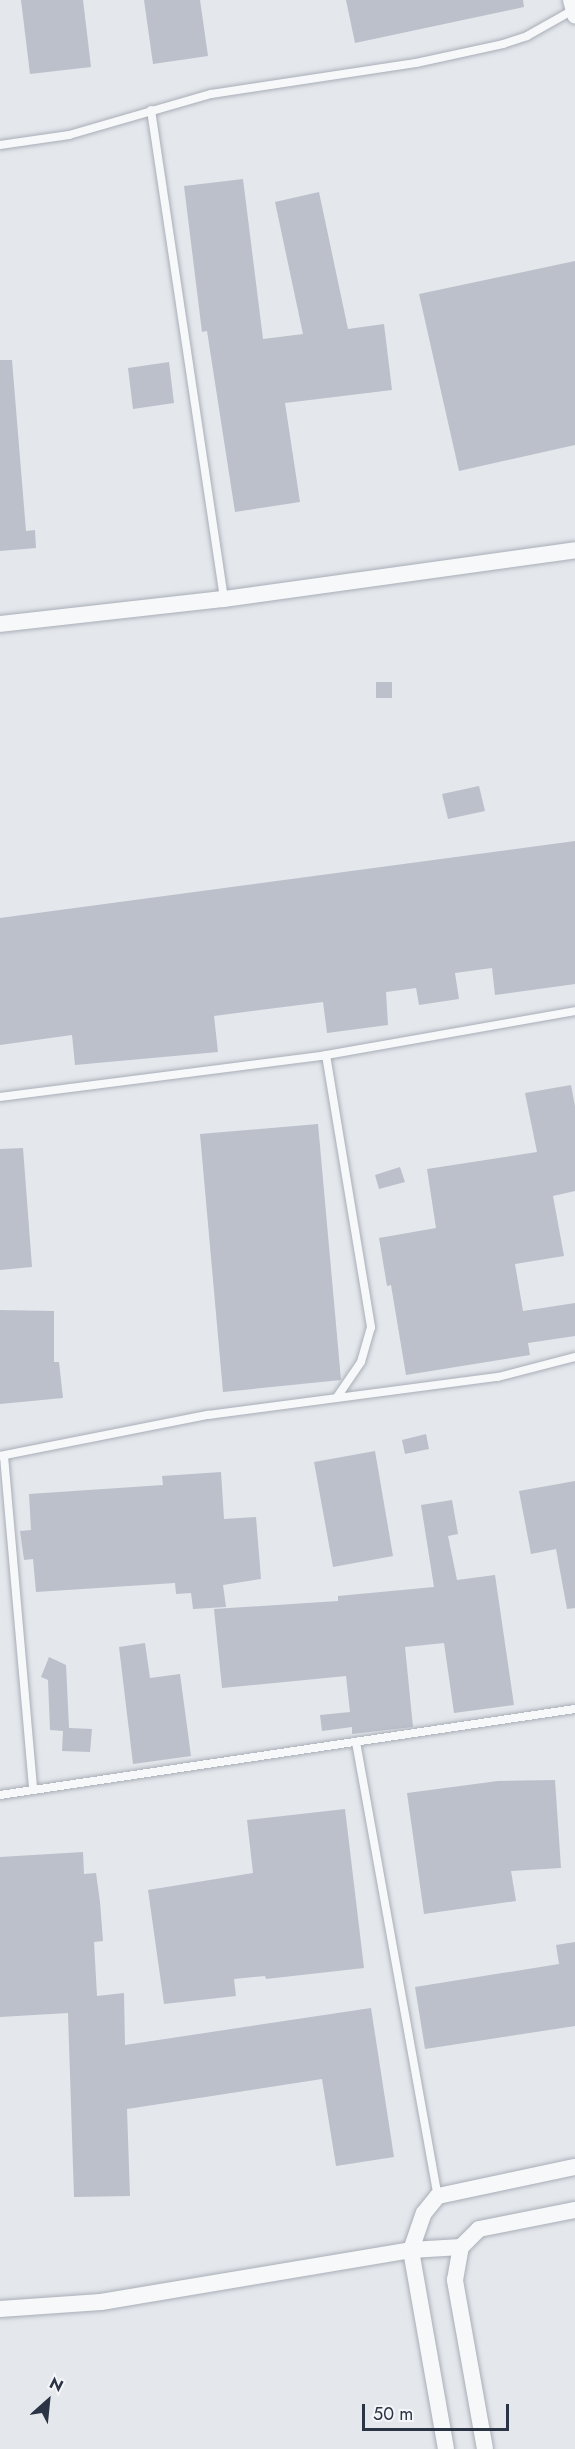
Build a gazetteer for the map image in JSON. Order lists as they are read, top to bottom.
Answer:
{
  "scale_bar": "50 m",
  "north": "top right"
}
